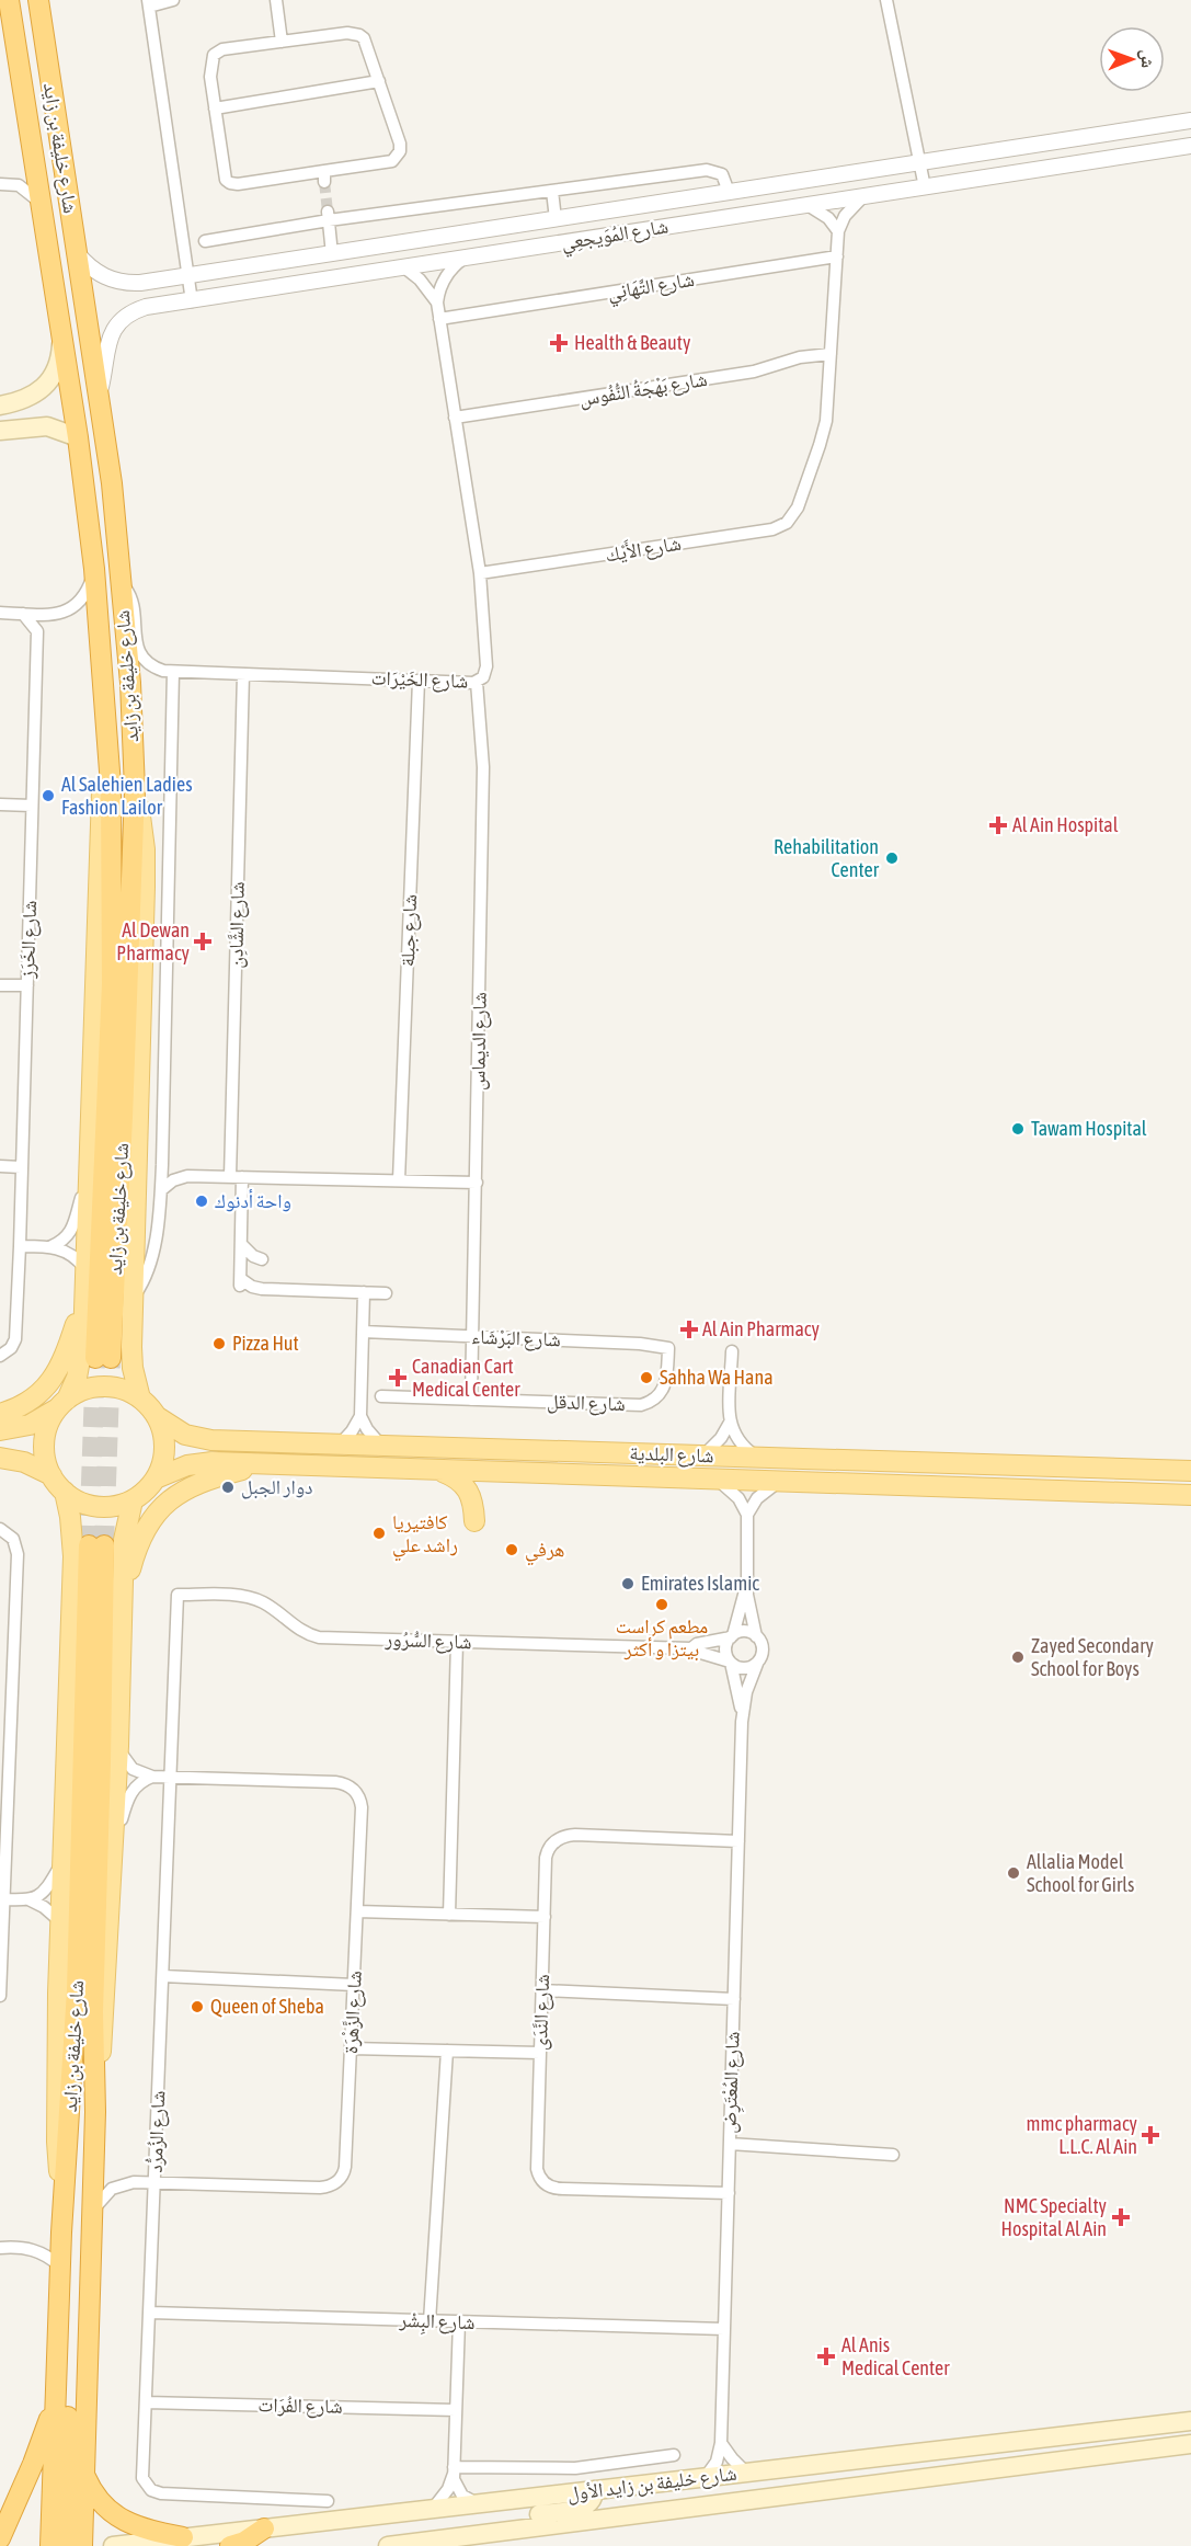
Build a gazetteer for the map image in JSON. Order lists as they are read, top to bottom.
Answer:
{
  "streets": {
    "highway": ["شارع خليفة بن زايد"],
    "main road": ["شارع البلدية", "شارع خليفة بن زايد الأول"],
    "street": [
      "شارع المُوَيجعِي",
      "شارع التَّهَانِي",
      "شارع بَهْجَةُ النُّفُوس",
      "شارع الأَيْك",
      "شارع الخَيْرَات",
      "شارع الشَّادِن",
      "شارع جبلة",
      "شارع الخَرَز",
      "شارع الديماس",
      "شارع البَرْشَاء",
      "شارع الدقل",
      "شارع السُّرُور",
      "شارع الزَّهْرَة",
      "شارع النَّدَى",
      "شارع المُعْتَرِض",
      "شارع الزُمرُّد",
      "شارع البِشْر",
      "شارع الفُرَات"
    ]
  },
  "crossings": [
    ["شارع خليفة بن زايد", "شارع المُوَيجعِي"],
    ["شارع خليفة بن زايد", "شارع الخَيْرَات"],
    ["شارع خليفة بن زايد", "شارع الزَّهْرَة"],
    ["شارع المُوَيجعِي", "شارع الخَيْرَات"],
    ["شارع التَّهَانِي", "شارع الخَيْرَات"],
    ["شارع بَهْجَةُ النُّفُوس", "شارع الأَيْك"],
    ["شارع بَهْجَةُ النُّفُوس", "شارع الخَيْرَات"],
    ["شارع الأَيْك", "شارع الخَيْرَات"],
    ["شارع الخَيْرَات", "شارع الشَّادِن"],
    ["شارع الخَيْرَات", "شارع جبلة"],
    ["شارع الخَيْرَات", "شارع الديماس"],
    ["شارع الديماس", "شارع البَرْشَاء"],
    ["شارع الديماس", "شارع الدقل"],
    ["شارع البَرْشَاء", "شارع الدقل"],
    ["شارع السُّرُور", "شارع المُعْتَرِض"],
    ["شارع السُّرُور", "شارع الزُمرُّد"],
    ["شارع الزَّهْرَة", "شارع الزُمرُّد"],
    ["شارع النَّدَى", "شارع المُعْتَرِض"],
    ["شارع المُعْتَرِض", "شارع البِشْر"],
    ["شارع المُعْتَرِض", "شارع خليفة بن زايد الأول"],
    ["شارع الزُمرُّد", "شارع البِشْر"],
    ["شارع الزُمرُّد", "شارع الفُرَات"]
  ],
  "places": {
    "health": [
      "Health & Beauty",
      "Al Ain Hospital",
      "Al Dewan Pharmacy",
      "Al Ain Pharmacy",
      "Canadian Cart Medical Center",
      "mmc pharmacy L.L.C. Al Ain",
      "NMC Specialty Hospital Al Ain",
      "Al Anis Medical Center"
    ],
    "other": [
      "Al Salehien Ladies Fashion Lailor",
      "Rehabilitation Center",
      "Tawam Hospital",
      "واحة أدنوك",
      "Pizza Hut",
      "Sahha Wa Hana",
      "دوار الجبل",
      "كافتيريا راشد علي",
      "هرفي",
      "Emirates Islamic",
      "مطعم كراست بيتزا و أكثر",
      "Zayed Secondary School for Boys",
      "Allalia Model School for Girls",
      "Queen of Sheba"
    ]
  },
  "north": "right"
}
